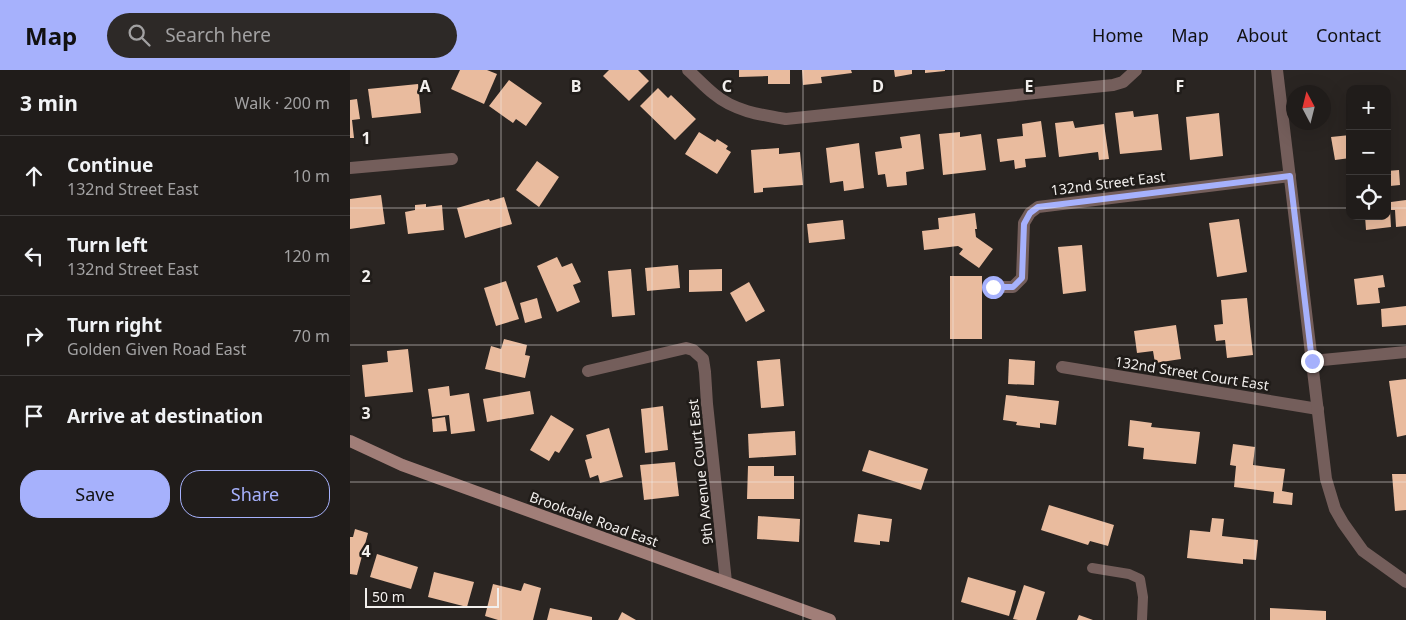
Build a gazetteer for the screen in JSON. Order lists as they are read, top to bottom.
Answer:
{
  "streets": {
    "main road": ["Brookdale Road East"],
    "street": ["132nd Street East", "132nd Street Court East", "9th Avenue Court East"]
  },
  "crossings": [
    ["9th Avenue Court East", "Brookdale Road East"]
  ],
  "scale_bar": "50 m",
  "north": "top",
  "page": {
    "header": "Map",
    "search": "Search here",
    "nav": [
      "Home",
      "Map",
      "About",
      "Contact"
    ],
    "heading": ["3 min", "Walk · 200 m"],
    "map_buttons": ["+", "−"],
    "list": [
      ["Continue", "132nd Street East", "10 m"],
      ["Turn left", "132nd Street East", "120 m"],
      ["Turn right", "Golden Given Road East", "70 m"],
      "Arrive at destination"
    ],
    "buttons": ["Save", "Share"],
    "scale": "50 m"
  },
  "grid": {
    "columns": [
      "A",
      "B",
      "C",
      "D",
      "E",
      "F"
    ],
    "rows": [
      "1",
      "2",
      "3",
      "4"
    ]
  }
}
